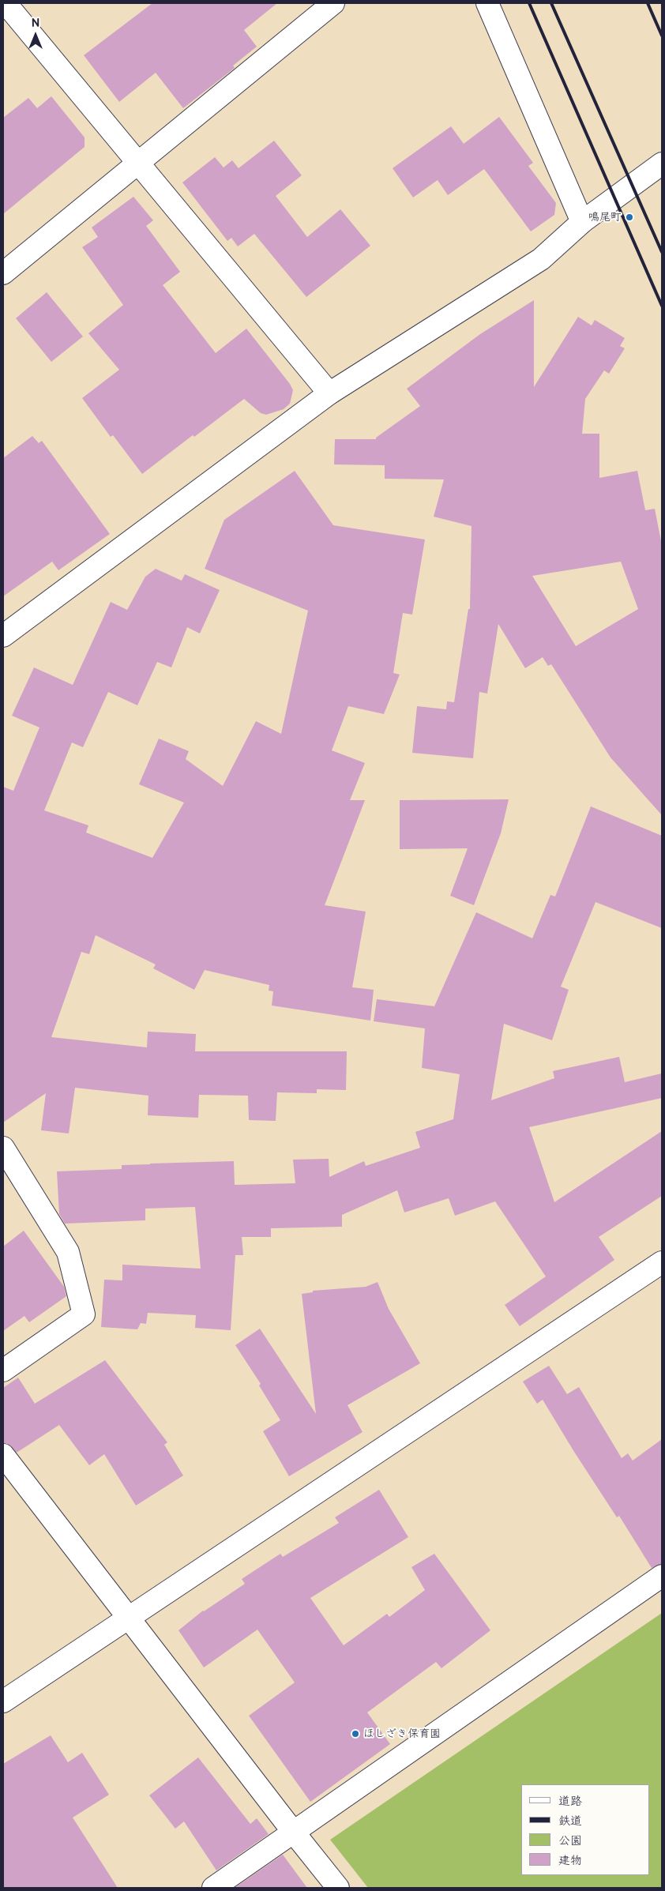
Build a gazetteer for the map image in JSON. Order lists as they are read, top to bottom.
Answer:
{
  "places": ["鳴尾町", "ほしざき保育園"],
  "legend": [
    "道路",
    "鉄道",
    "公園",
    "建物"
  ],
  "north": "top"
}
